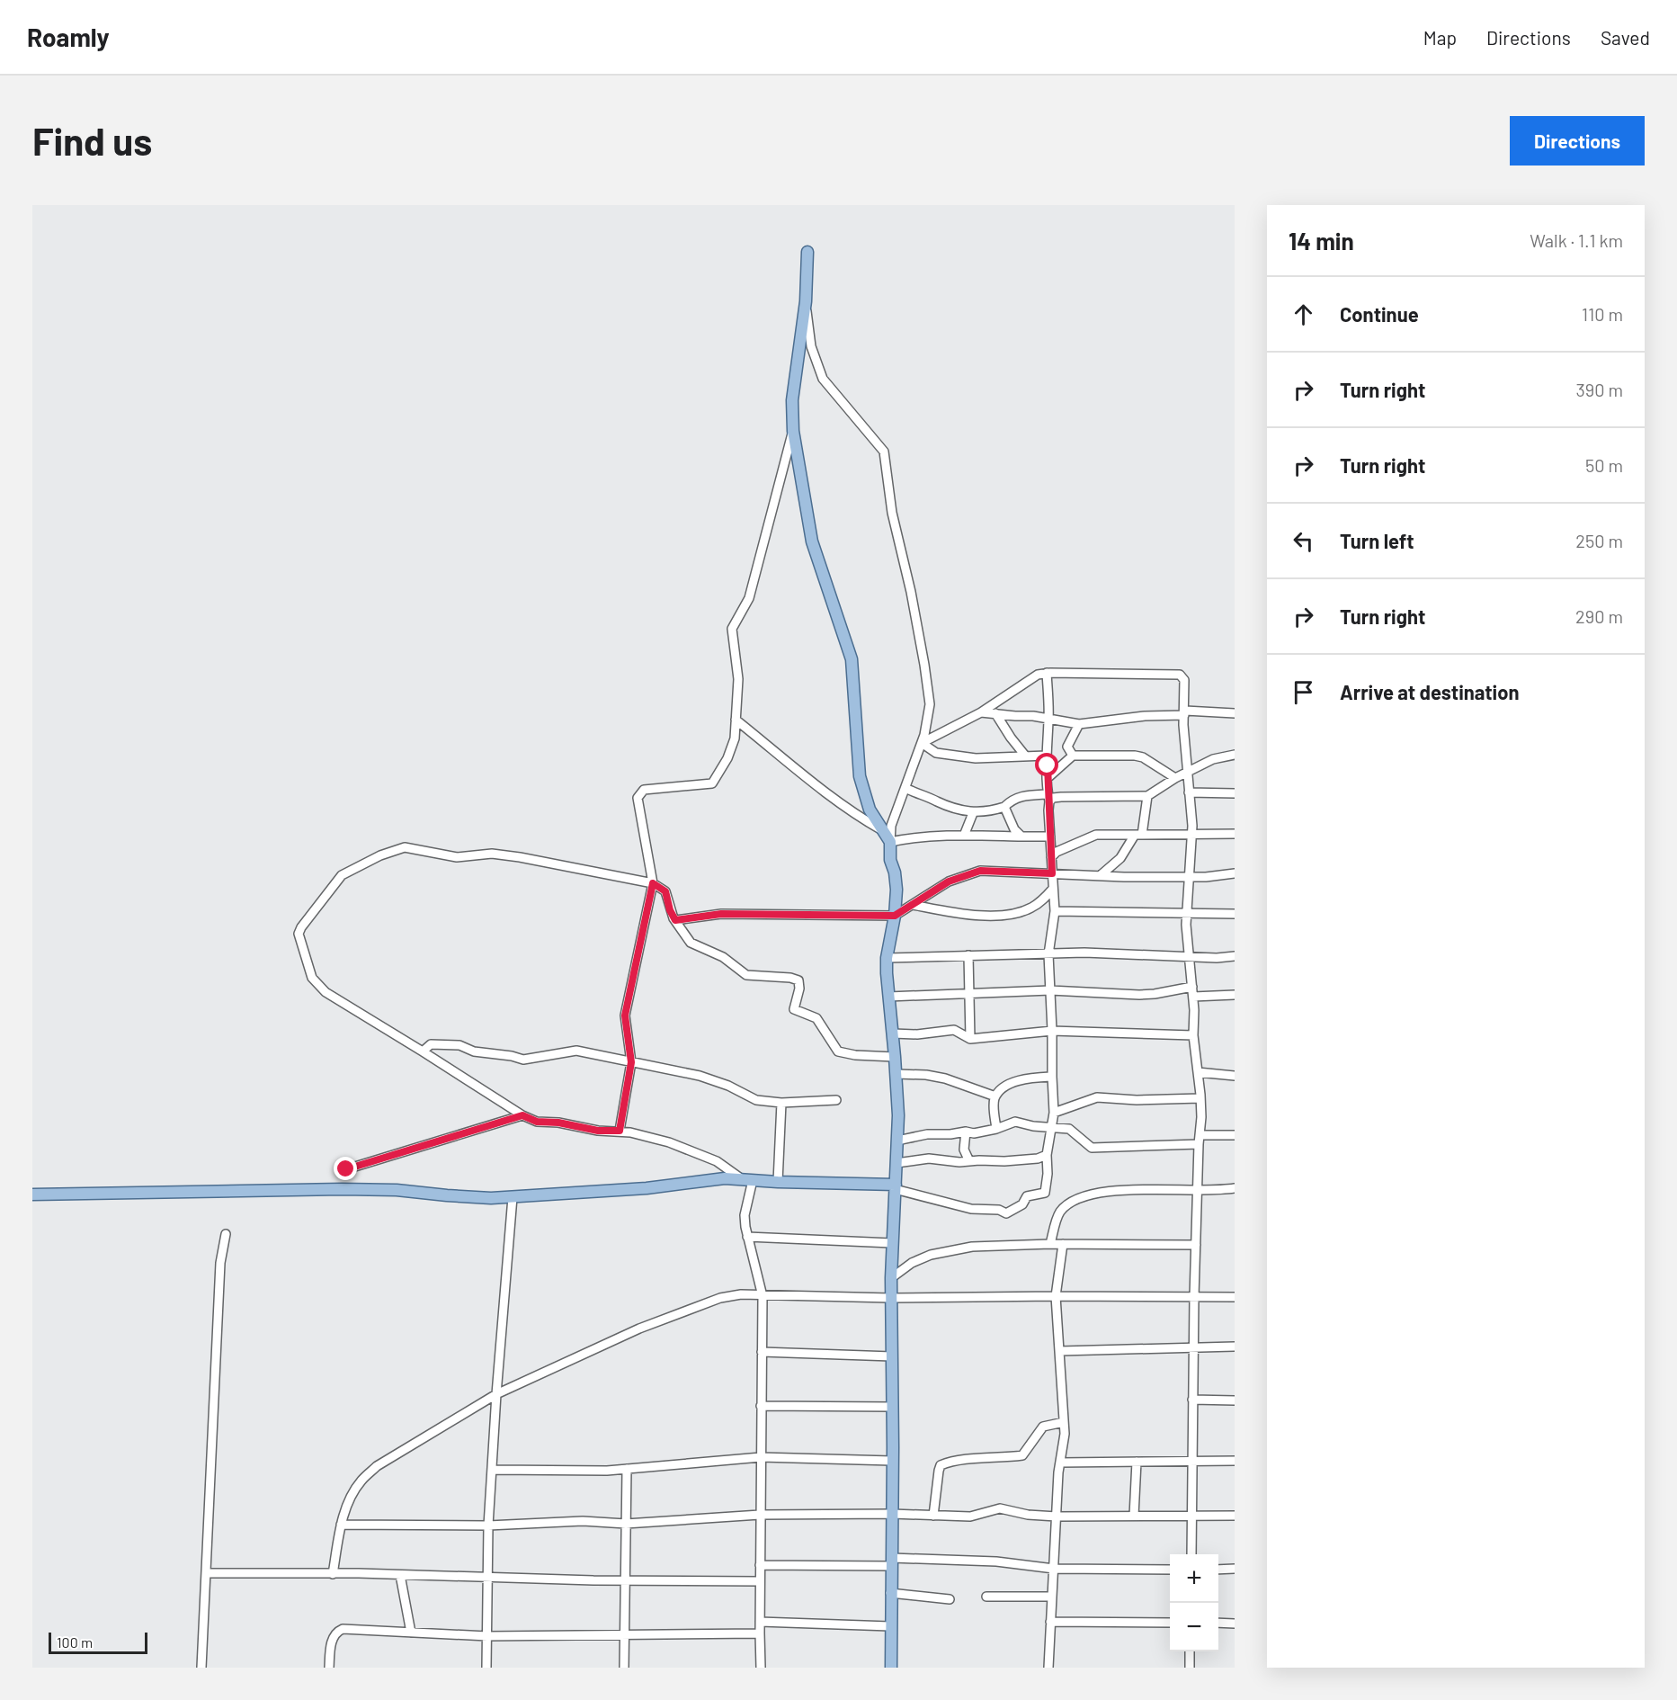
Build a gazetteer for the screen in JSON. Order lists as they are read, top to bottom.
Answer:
{
  "scale_bar": "100 m",
  "page": {
    "header": "Roamly",
    "nav": ["Map", "Directions", "Saved"],
    "buttons": "Directions",
    "title": "Find us",
    "heading": ["14 min", "Walk · 1.1 km"],
    "list": [
      ["Continue", "110 m"],
      ["Turn right", "390 m"],
      ["Turn right", "50 m"],
      ["Turn left", "250 m"],
      ["Turn right", "290 m"],
      "Arrive at destination"
    ],
    "map_buttons": ["+", "−"],
    "scale": "100 m"
  }
}
